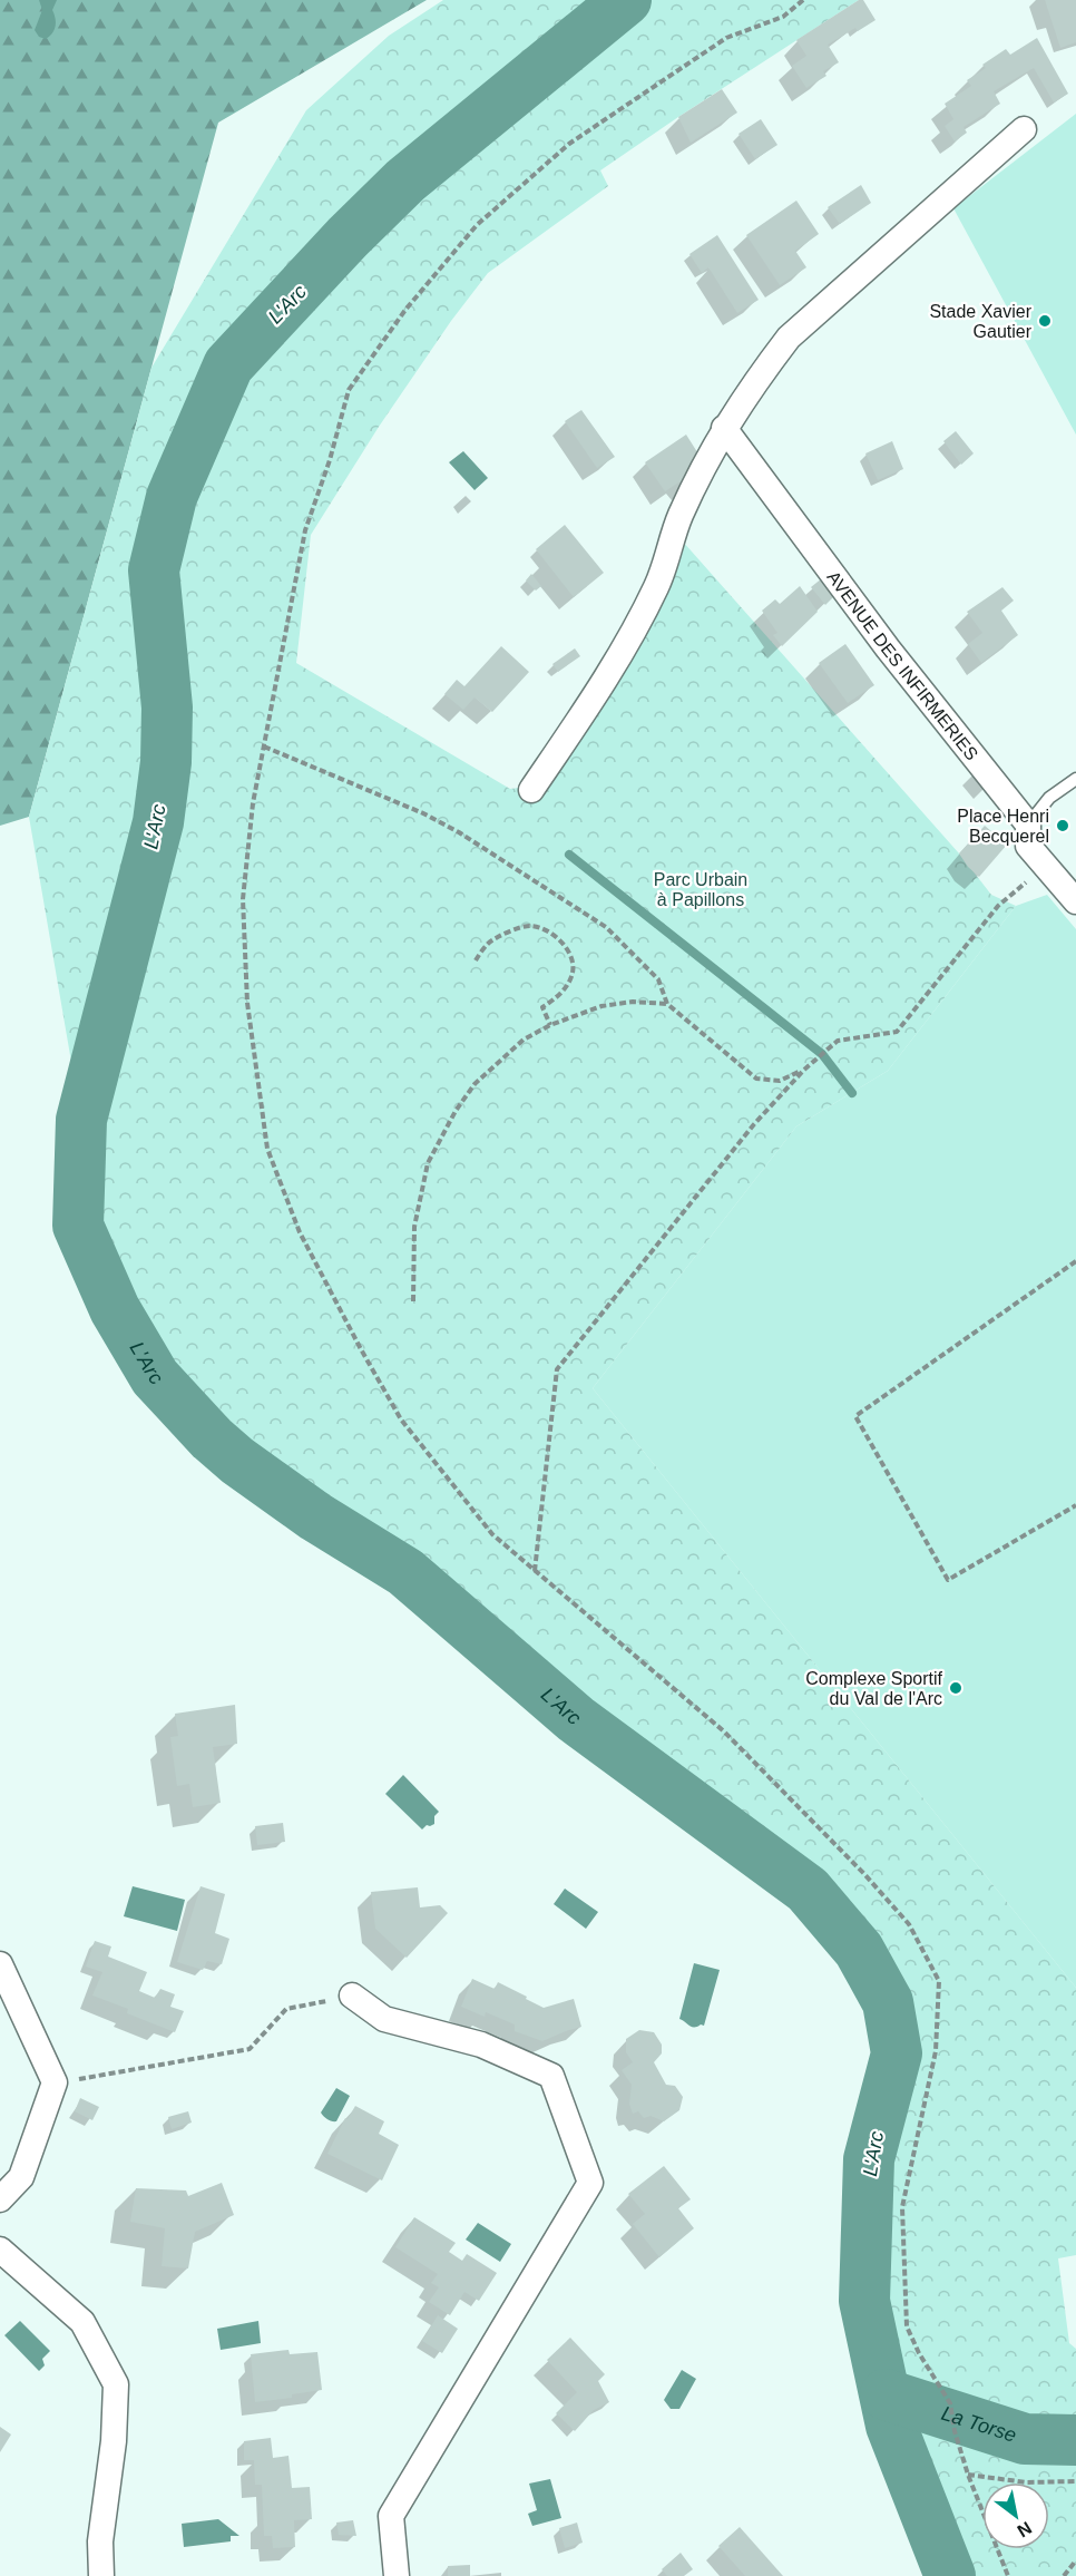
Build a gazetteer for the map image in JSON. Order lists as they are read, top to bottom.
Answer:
{
  "streets": {
    "street": ["AVENUE DES INFIRMERIES"]
  },
  "water": ["L'Arc", "La Torse"],
  "parks": ["Parc Urbain à Papillons"],
  "places": ["Stade Xavier Gautier", "Place Henri Becquerel", "Complexe Sportif du Val de l'Arc"],
  "north": "bottom right"
}
